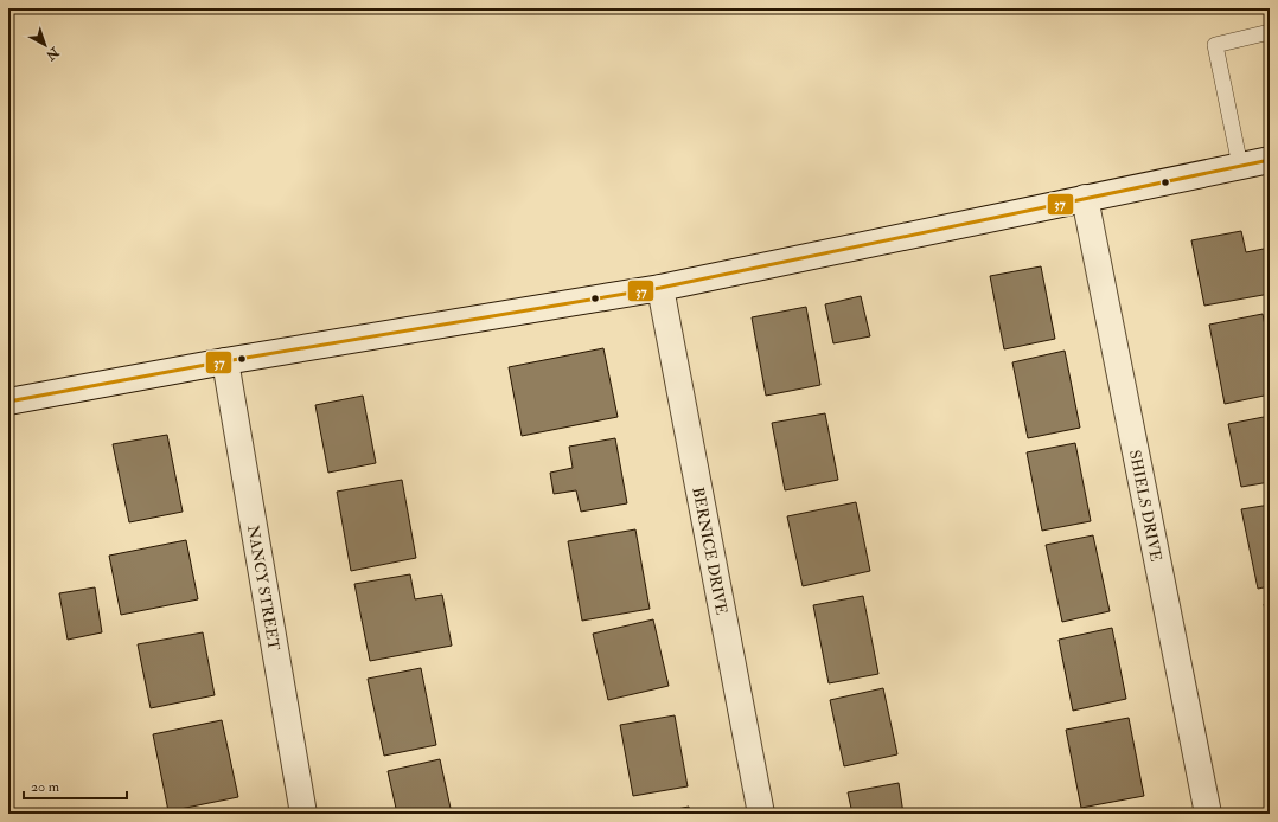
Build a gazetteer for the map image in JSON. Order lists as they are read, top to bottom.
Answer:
{
  "streets": {
    "street": ["SHIELS DRIVE", "BERNICE DRIVE", "NANCY STREET"]
  },
  "lines": ["transit line 37"],
  "scale_bar": "20 m",
  "north": "bottom right"
}
